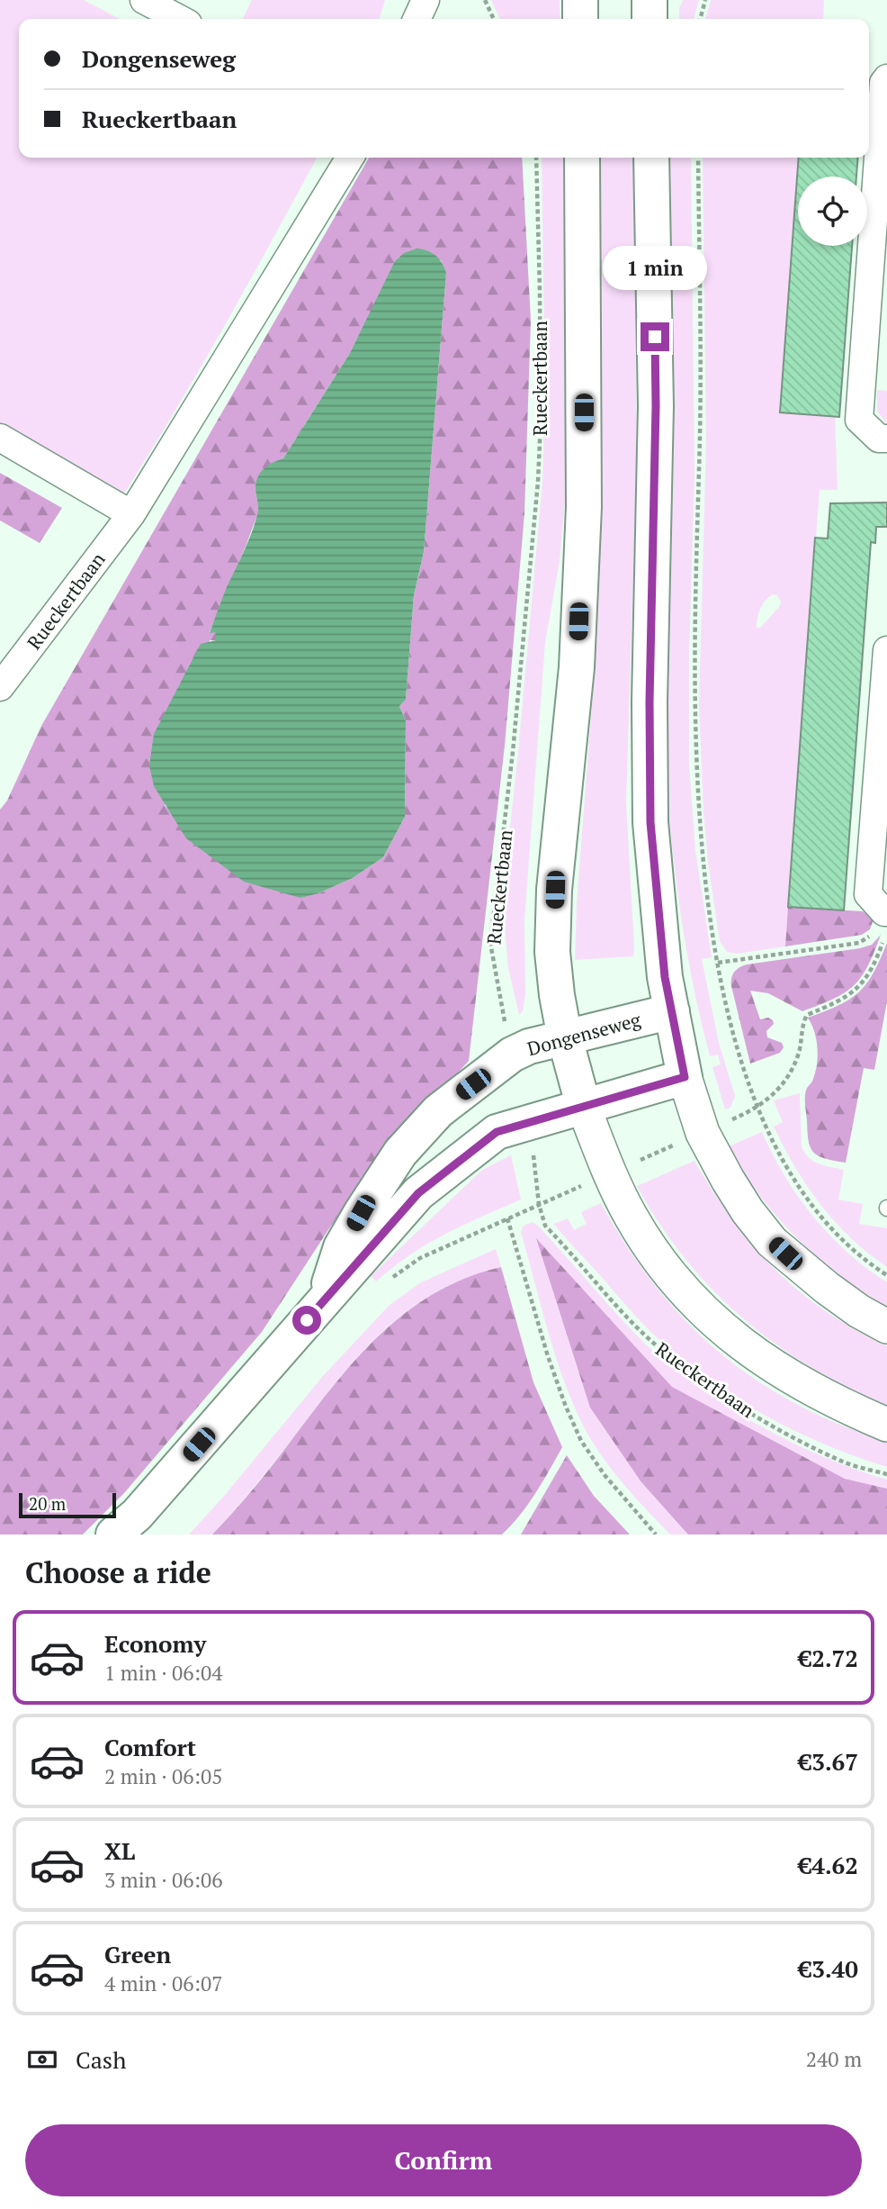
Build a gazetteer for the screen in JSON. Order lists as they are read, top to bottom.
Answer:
{
  "streets": {
    "main road": ["Dongenseweg"],
    "street": ["Rueckertbaan"]
  },
  "crossings": [
    ["Rueckertbaan", "Dongenseweg"]
  ],
  "scale_bar": "20 m",
  "page": {
    "banner": ["Dongenseweg", "Rueckertbaan"],
    "bubble": "1 min",
    "scale": "20 m",
    "heading": "Choose a ride",
    "list": [
      {
        "name": "Economy",
        "note": "1 min · 06:04",
        "value": "€2.72"
      },
      {
        "name": "Comfort",
        "note": "2 min · 06:05",
        "value": "€3.67"
      },
      {
        "name": "XL",
        "note": "3 min · 06:06",
        "value": "€4.62"
      },
      {
        "name": "Green",
        "note": "4 min · 06:07",
        "value": "€3.40"
      }
    ],
    "pay": ["Cash", "240 m"],
    "buttons": "Confirm"
  }
}
